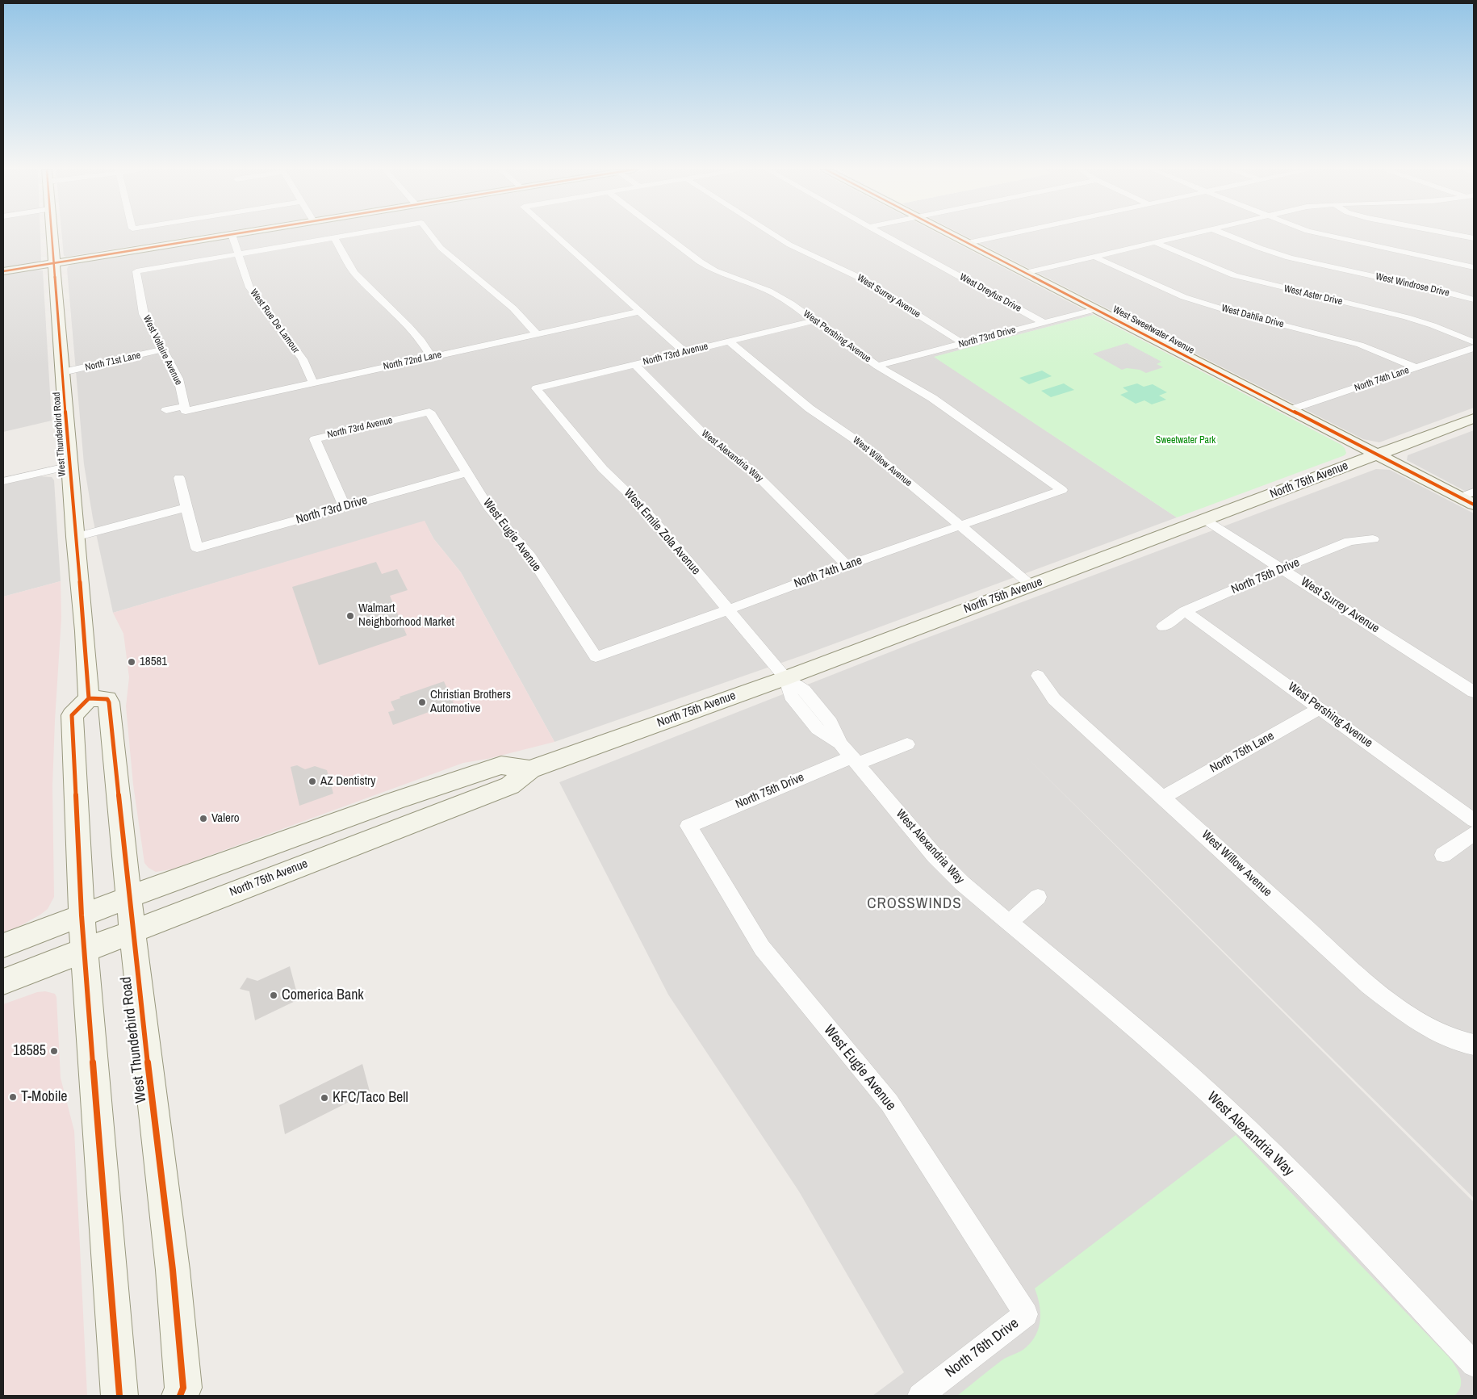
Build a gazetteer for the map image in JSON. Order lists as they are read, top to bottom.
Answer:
{
  "streets": {
    "main road": ["West Sweetwater Avenue", "West Thunderbird Road", "North 75th Avenue"],
    "street": [
      "West Windrose Drive",
      "West Dreyfus Drive",
      "West Aster Drive",
      "West Surrey Avenue",
      "West Dahlia Drive",
      "West Rue De Lamour",
      "West Pershing Avenue",
      "North 73rd Drive",
      "West Voltaire Avenue",
      "North 73rd Avenue",
      "North 72nd Lane",
      "North 71st Lane",
      "North 74th Lane",
      "West Alexandria Way",
      "West Willow Avenue",
      "West Emile Zola Avenue",
      "West Eugie Avenue",
      "North 75th Drive",
      "North 75th Lane",
      "North 76th Drive"
    ]
  },
  "crossings": [
    ["West Dreyfus Drive", "North 73rd Drive"],
    ["West Surrey Avenue", "North 73rd Drive"],
    ["West Surrey Avenue", "North 75th Avenue"],
    ["West Surrey Avenue", "North 75th Drive"],
    ["West Dahlia Drive", "North 74th Lane"],
    ["West Rue De Lamour", "West Voltaire Avenue"],
    ["West Rue De Lamour", "North 72nd Lane"],
    ["West Sweetwater Avenue", "North 73rd Drive"],
    ["West Sweetwater Avenue", "North 74th Lane"],
    ["West Sweetwater Avenue", "North 75th Avenue"],
    ["West Pershing Avenue", "North 73rd Drive"],
    ["West Pershing Avenue", "North 73rd Avenue"],
    ["West Pershing Avenue", "North 74th Lane"],
    ["West Pershing Avenue", "North 75th Drive"],
    ["West Pershing Avenue", "North 75th Lane"],
    ["North 73rd Drive", "West Eugie Avenue"],
    ["West Voltaire Avenue", "North 72nd Lane"],
    ["West Voltaire Avenue", "North 71st Lane"],
    ["North 73rd Avenue", "West Alexandria Way"],
    ["North 73rd Avenue", "West Willow Avenue"],
    ["North 73rd Avenue", "West Emile Zola Avenue"],
    ["North 73rd Avenue", "West Eugie Avenue"],
    ["North 71st Lane", "West Thunderbird Road"],
    ["North 74th Lane", "West Alexandria Way"],
    ["North 74th Lane", "West Willow Avenue"],
    ["North 74th Lane", "West Emile Zola Avenue"],
    ["North 74th Lane", "West Eugie Avenue"],
    ["West Thunderbird Road", "North 75th Avenue"],
    ["West Alexandria Way", "North 75th Avenue"],
    ["West Alexandria Way", "West Emile Zola Avenue"],
    ["West Alexandria Way", "North 75th Drive"],
    ["West Willow Avenue", "North 75th Avenue"],
    ["West Willow Avenue", "North 75th Lane"],
    ["North 75th Avenue", "West Emile Zola Avenue"],
    ["West Eugie Avenue", "North 75th Drive"],
    ["West Eugie Avenue", "North 76th Drive"]
  ],
  "districts": ["CROSSWINDS"],
  "parks": ["Sweetwater Park"],
  "places": [
    "Walmart Neighborhood Market",
    "18581",
    "Christian Brothers Automotive",
    "AZ Dentistry",
    "Valero",
    "Comerica Bank",
    "18585",
    "T-Mobile",
    "KFC/Taco Bell"
  ]
}
